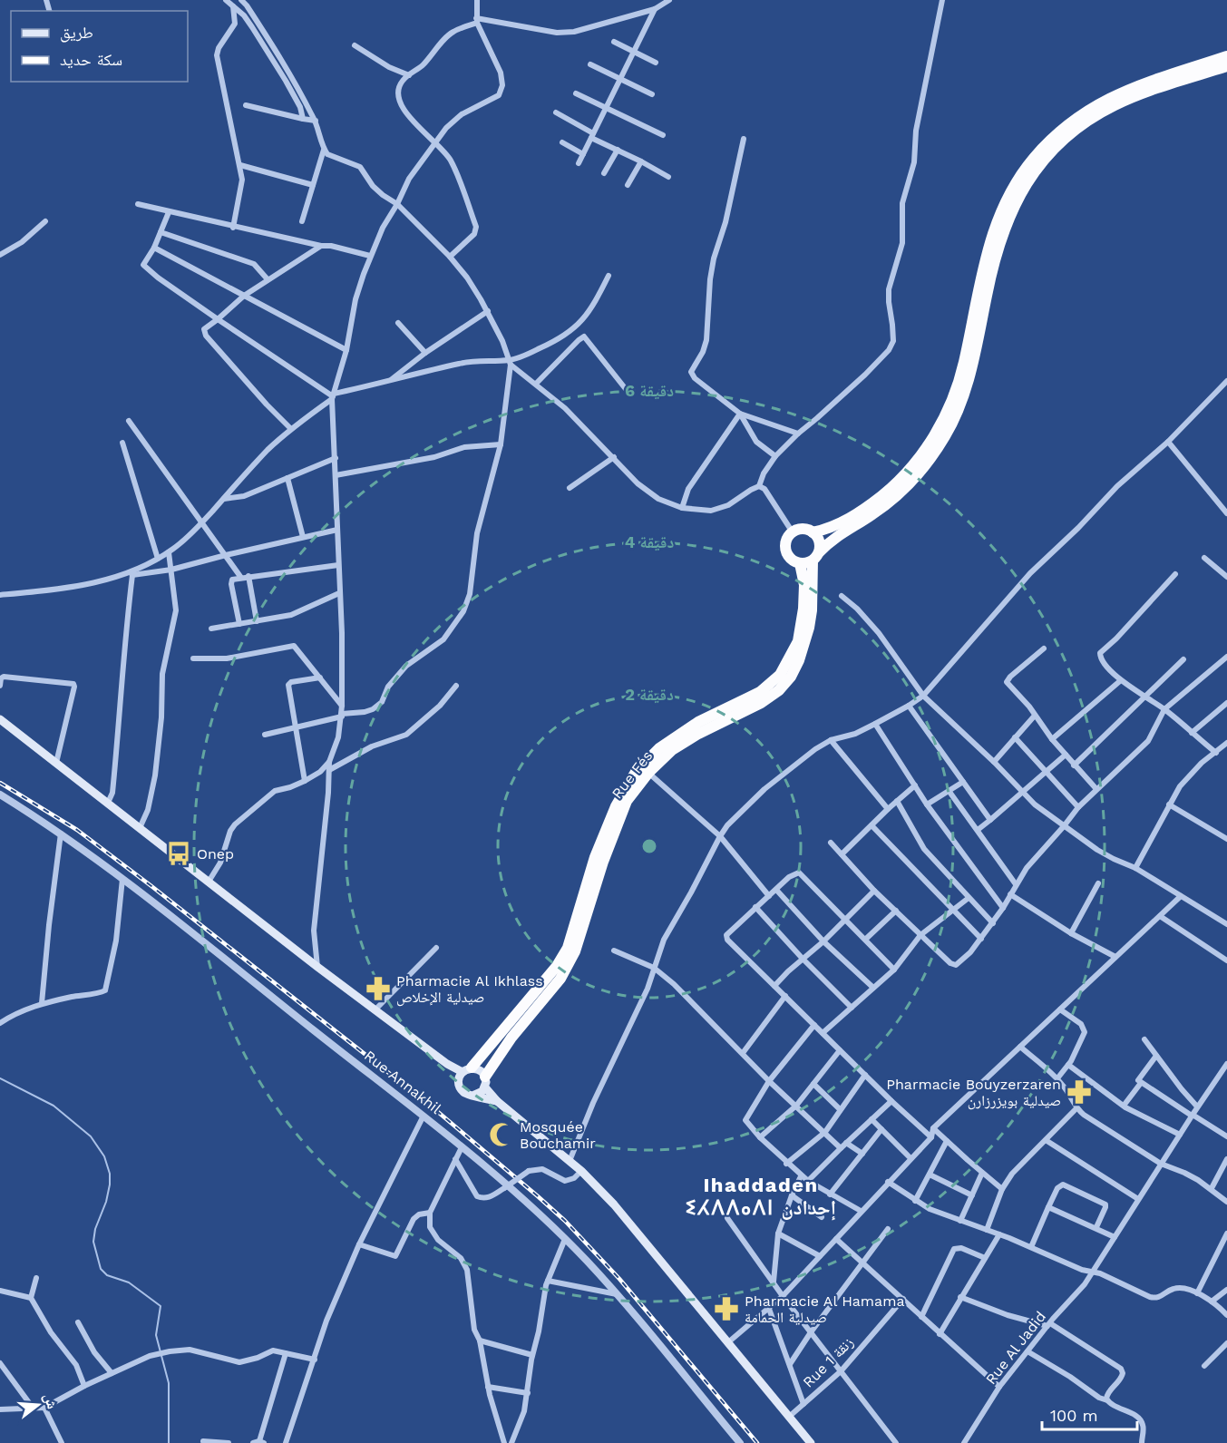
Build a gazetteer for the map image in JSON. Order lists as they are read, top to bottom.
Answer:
{
  "streets": {
    "highway": ["Rue Fés"],
    "street": ["Rue Annakhil", "Rue Al Jadid", "Rue 1 زنقة"]
  },
  "districts": ["Ihaddaden ⵉⵃⴷⴷⴰⴷⵏ إحدادن"],
  "places": {
    "bus stop": ["Onep"],
    "pharmacy": ["Pharmacie Al Ikhlass صيدلية الإخلاص", "Pharmacie Bouyzerzaren صيدلية بويزرزارن", "Pharmacie Al Hamama صيدلية الحمامة"],
    "mosque": ["Mosquée Bouchamir"]
  },
  "legend": ["طريق", "سكة حديد"],
  "scale_bar": "100 m",
  "north": "right",
  "rings": ["6 دقيقة", "4 دقيقة", "2 دقيقة"]
}
